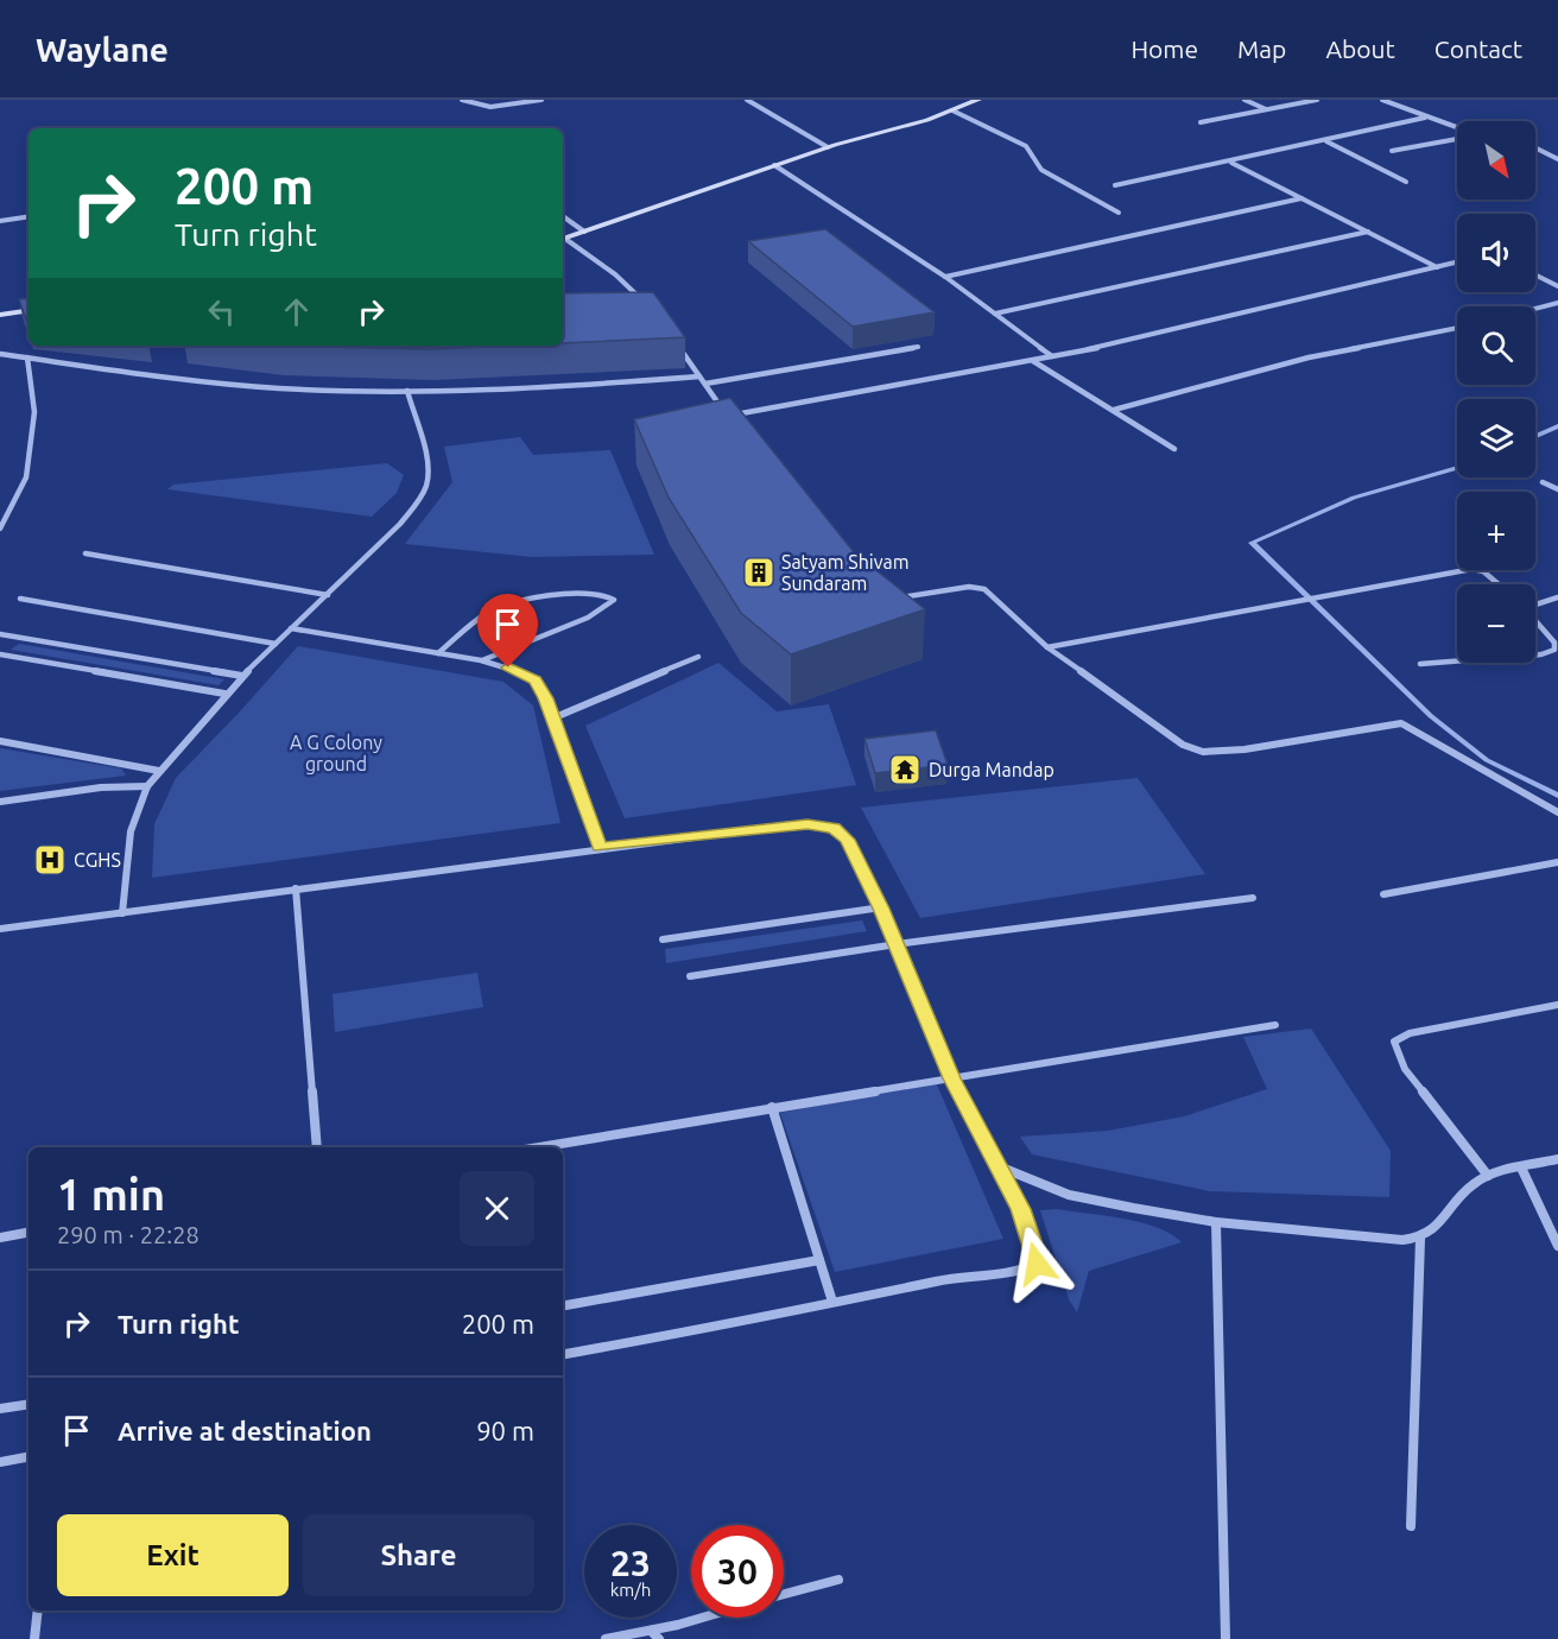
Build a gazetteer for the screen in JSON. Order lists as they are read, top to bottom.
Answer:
{
  "parks": ["A G Colony ground"],
  "places": {
    "building": ["Satyam Shivam Sundaram"],
    "temple": ["Durga Mandap"],
    "hospital": ["CGHS"]
  },
  "north": "bottom right",
  "page": {
    "header": "Waylane",
    "nav": [
      "Home",
      "Map",
      "About",
      "Contact"
    ],
    "map_buttons": ["+", "−"],
    "turn": ["200 m", "Turn right"],
    "heading": ["1 min", "290 m · 22:28"],
    "list": [
      {
        "name": "Turn right",
        "value": "200 m"
      },
      {
        "name": "Arrive at destination",
        "value": "90 m"
      }
    ],
    "buttons": ["Exit", "Share"],
    "speed": "23 km/h",
    "limit": "30"
  }
}
